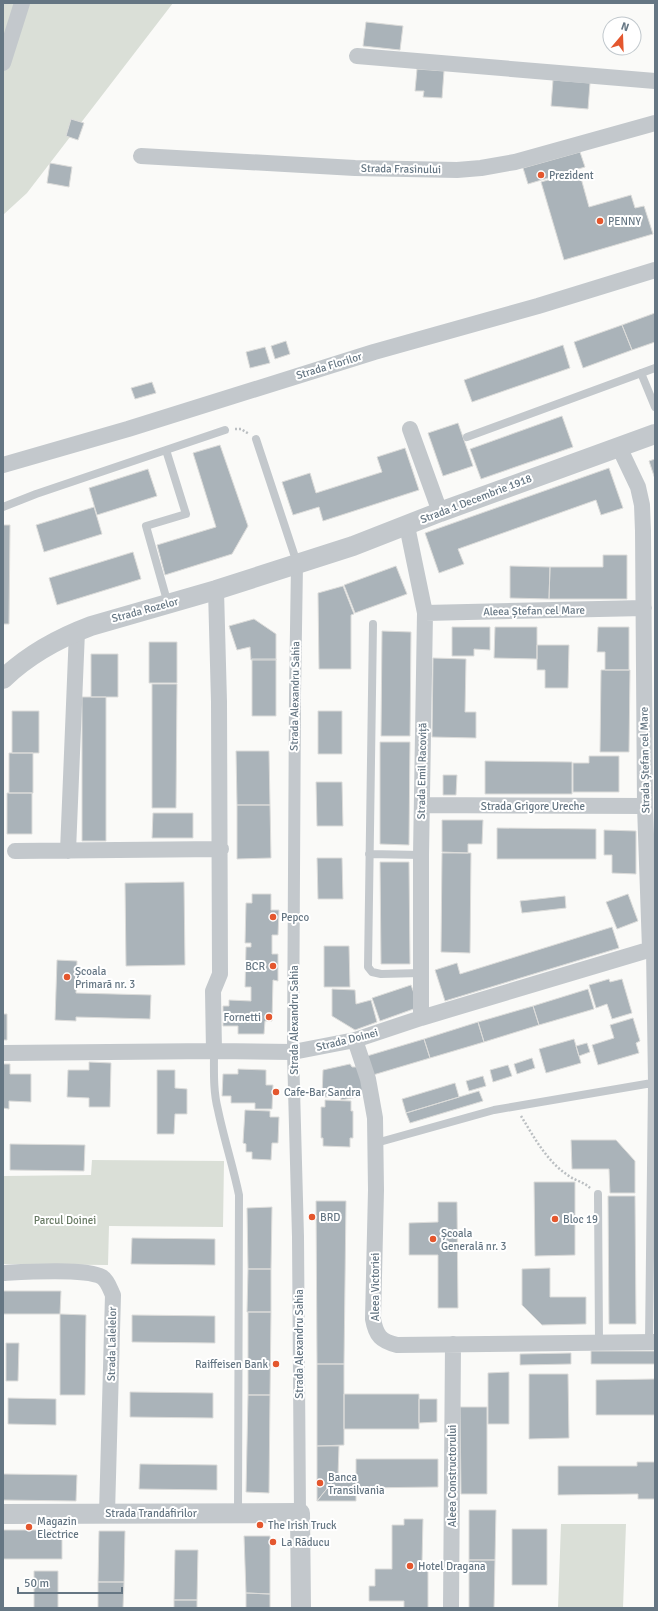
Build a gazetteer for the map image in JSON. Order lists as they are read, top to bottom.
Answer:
{
  "streets": {
    "street": [
      "Strada Frasinului",
      "Strada Florilor",
      "Strada 1 Decembrie 1918",
      "Strada Rozelor",
      "Aleea Ștefan cel Mare",
      "Strada Alexandru Sahia",
      "Strada Ștefan cel Mare",
      "Strada Emil Racoviță",
      "Strada Grigore Ureche",
      "Strada Doinei",
      "Aleea Victoriei",
      "Strada Lalelelor",
      "Aleea Constructorului",
      "Strada Trandafirilor"
    ]
  },
  "crossings": [
    ["Strada 1 Decembrie 1918", "Strada Rozelor"],
    ["Strada 1 Decembrie 1918", "Strada Alexandru Sahia"],
    ["Strada 1 Decembrie 1918", "Strada Ștefan cel Mare"],
    ["Strada 1 Decembrie 1918", "Strada Emil Racoviță"],
    ["Strada Rozelor", "Strada Alexandru Sahia"],
    ["Aleea Ștefan cel Mare", "Strada Ștefan cel Mare"],
    ["Aleea Ștefan cel Mare", "Strada Emil Racoviță"],
    ["Strada Alexandru Sahia", "Strada Doinei"],
    ["Strada Alexandru Sahia", "Strada Trandafirilor"],
    ["Strada Ștefan cel Mare", "Strada Grigore Ureche"],
    ["Strada Ștefan cel Mare", "Strada Doinei"],
    ["Strada Ștefan cel Mare", "Aleea Victoriei"],
    ["Strada Emil Racoviță", "Strada Grigore Ureche"],
    ["Strada Emil Racoviță", "Strada Doinei"],
    ["Strada Doinei", "Aleea Victoriei"],
    ["Aleea Victoriei", "Aleea Constructorului"],
    ["Strada Lalelelor", "Strada Trandafirilor"]
  ],
  "parks": ["Parcul Doinei"],
  "places": [
    "Prezident",
    "PENNY",
    "Pepco",
    "BCR",
    "Școala Primară nr. 3",
    "Fornetti",
    "Cafe-Bar Sandra",
    "BRD",
    "Bloc 19",
    "Școala Generală nr. 3",
    "Raiffeisen Bank",
    "Banca Transilvania",
    "The Irish Truck",
    "Magazin Electrice",
    "La Răducu",
    "Hotel Dragana"
  ],
  "scale_bar": "50 m",
  "north": "top"
}
